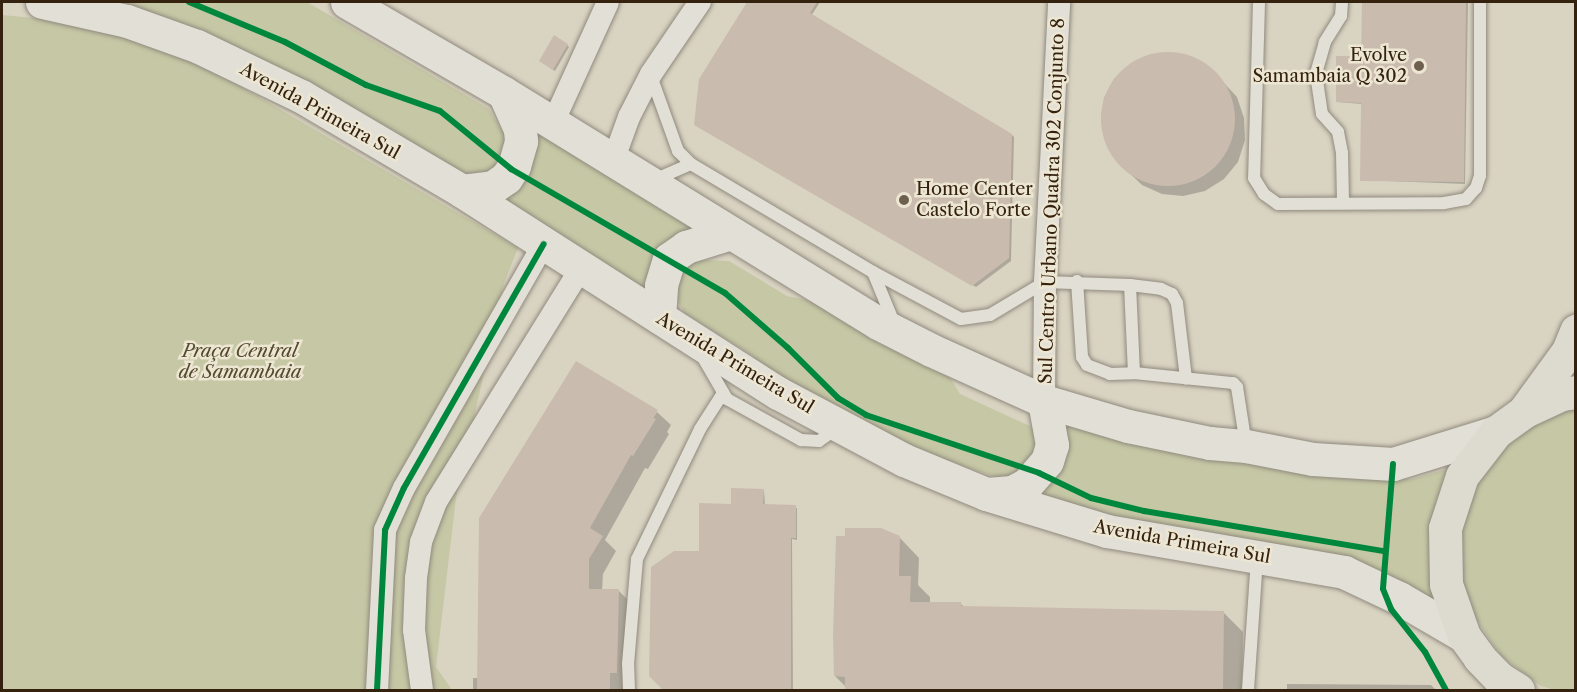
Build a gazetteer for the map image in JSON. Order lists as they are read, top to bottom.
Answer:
{
  "streets": {
    "main road": ["Avenida Primeira Sul"],
    "street": ["Sul Centro Urbano Quadra 302 Conjunto 8"]
  },
  "parks": ["Praça Central de Samambaia"],
  "places": ["Evolve Samambaia Q 302", "Home Center Castelo Forte"]
}
